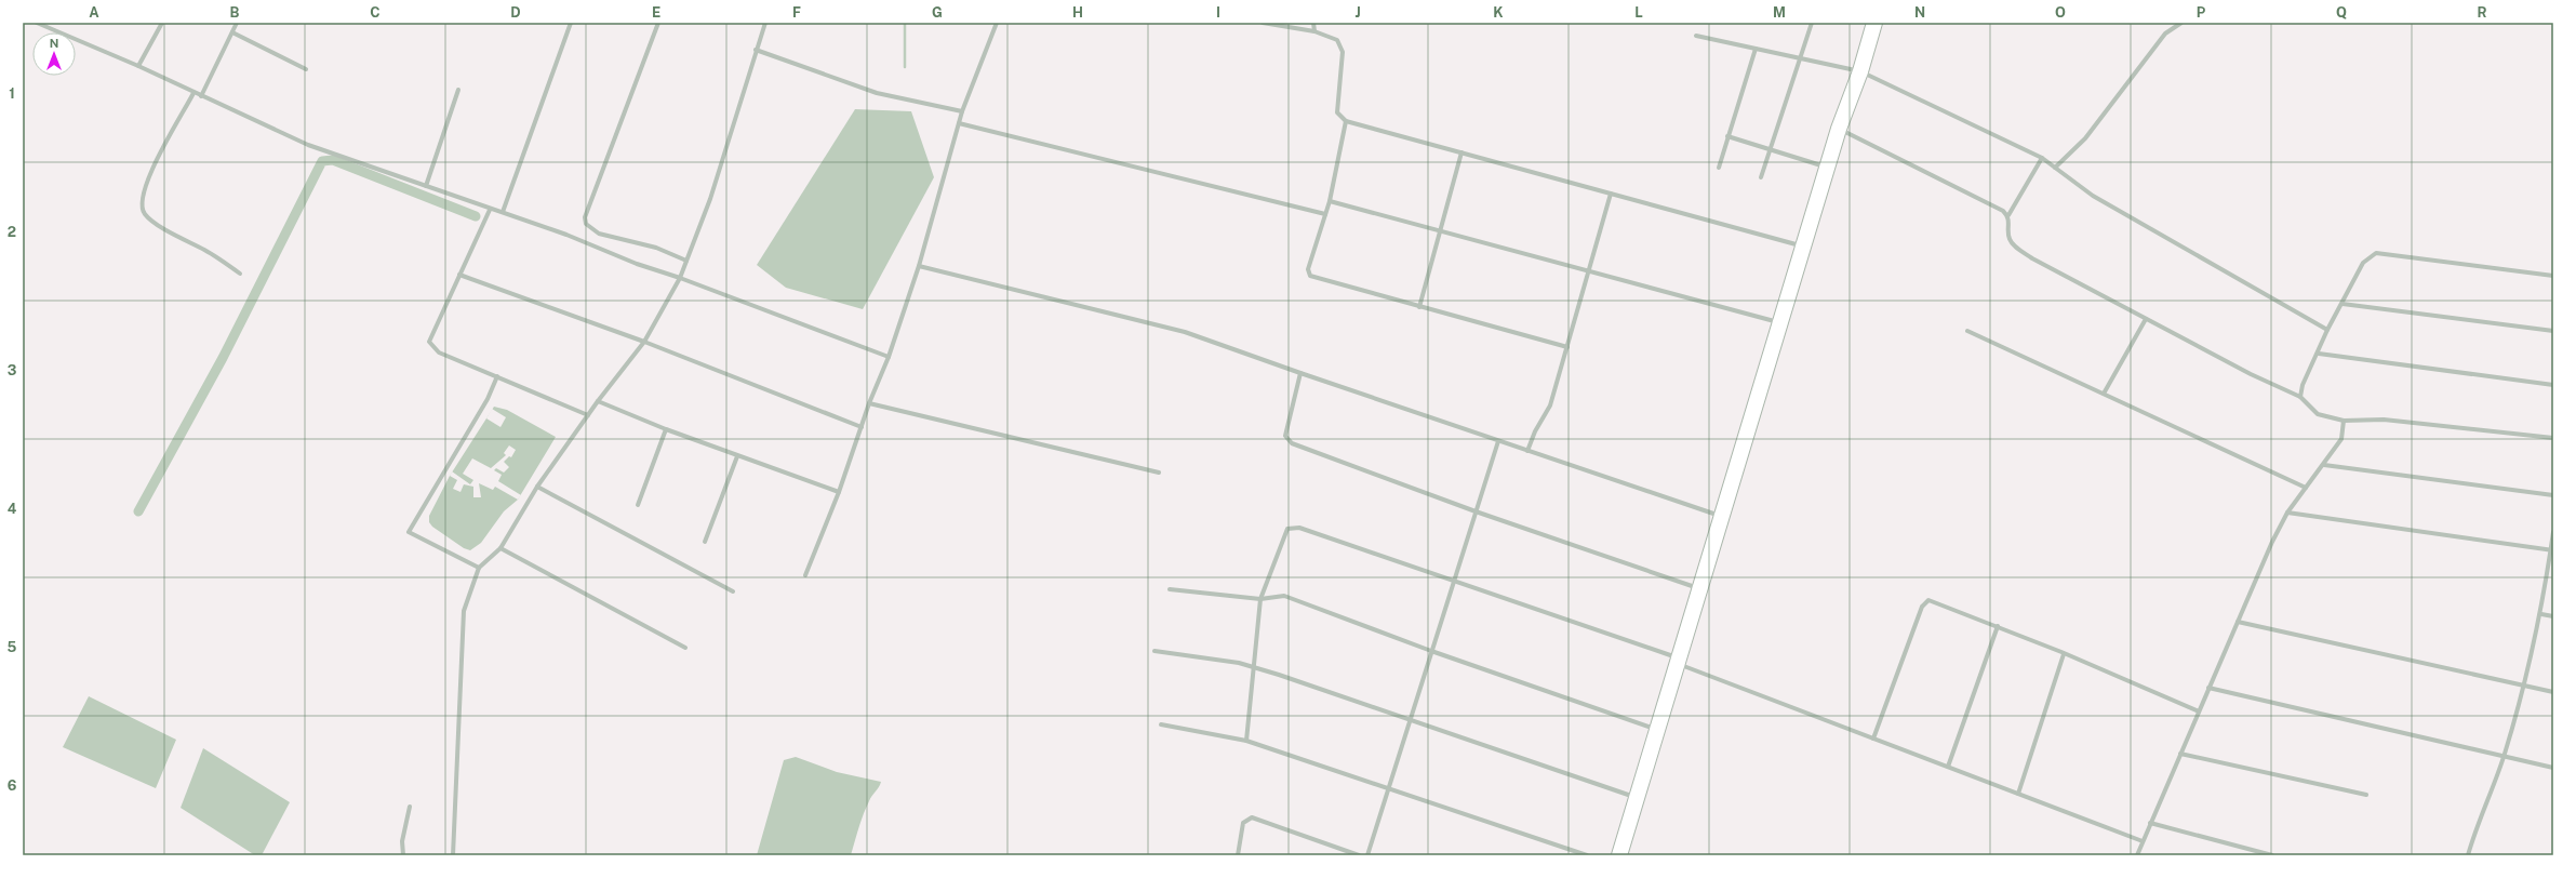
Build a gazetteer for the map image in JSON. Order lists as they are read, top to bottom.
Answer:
{
  "north": "top",
  "grid": {
    "columns": [
      "A",
      "B",
      "C",
      "D",
      "E",
      "F",
      "G",
      "H",
      "I",
      "J",
      "K",
      "L",
      "M",
      "N",
      "O",
      "P",
      "Q",
      "R"
    ],
    "rows": [
      "1",
      "2",
      "3",
      "4",
      "5",
      "6"
    ]
  }
}
